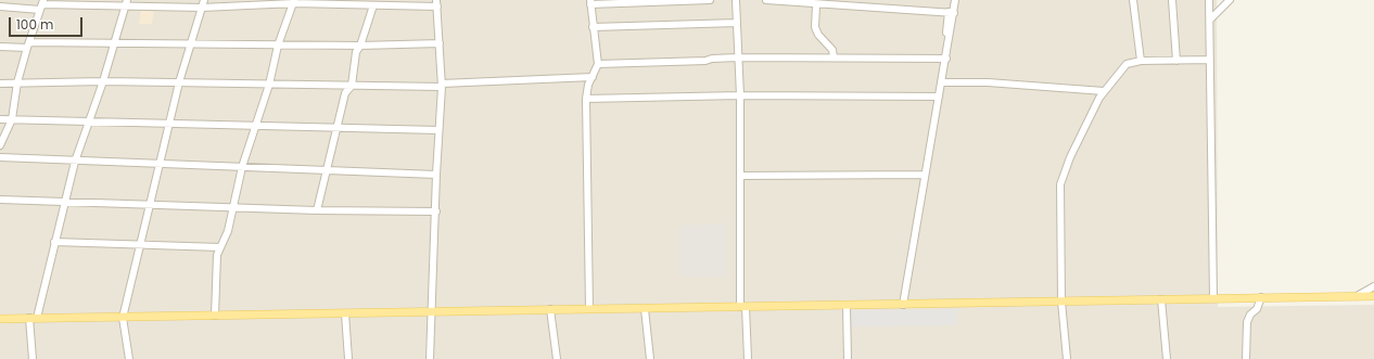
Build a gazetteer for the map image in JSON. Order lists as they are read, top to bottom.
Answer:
{
  "scale_bar": "100 m"
}
